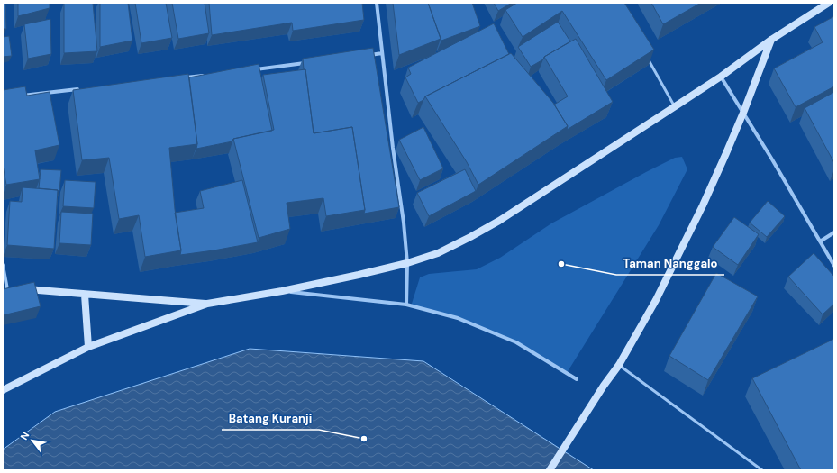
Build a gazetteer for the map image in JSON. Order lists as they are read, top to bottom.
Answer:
{
  "places": ["Taman Nanggalo", "Batang Kuranji"],
  "north": "top left"
}
